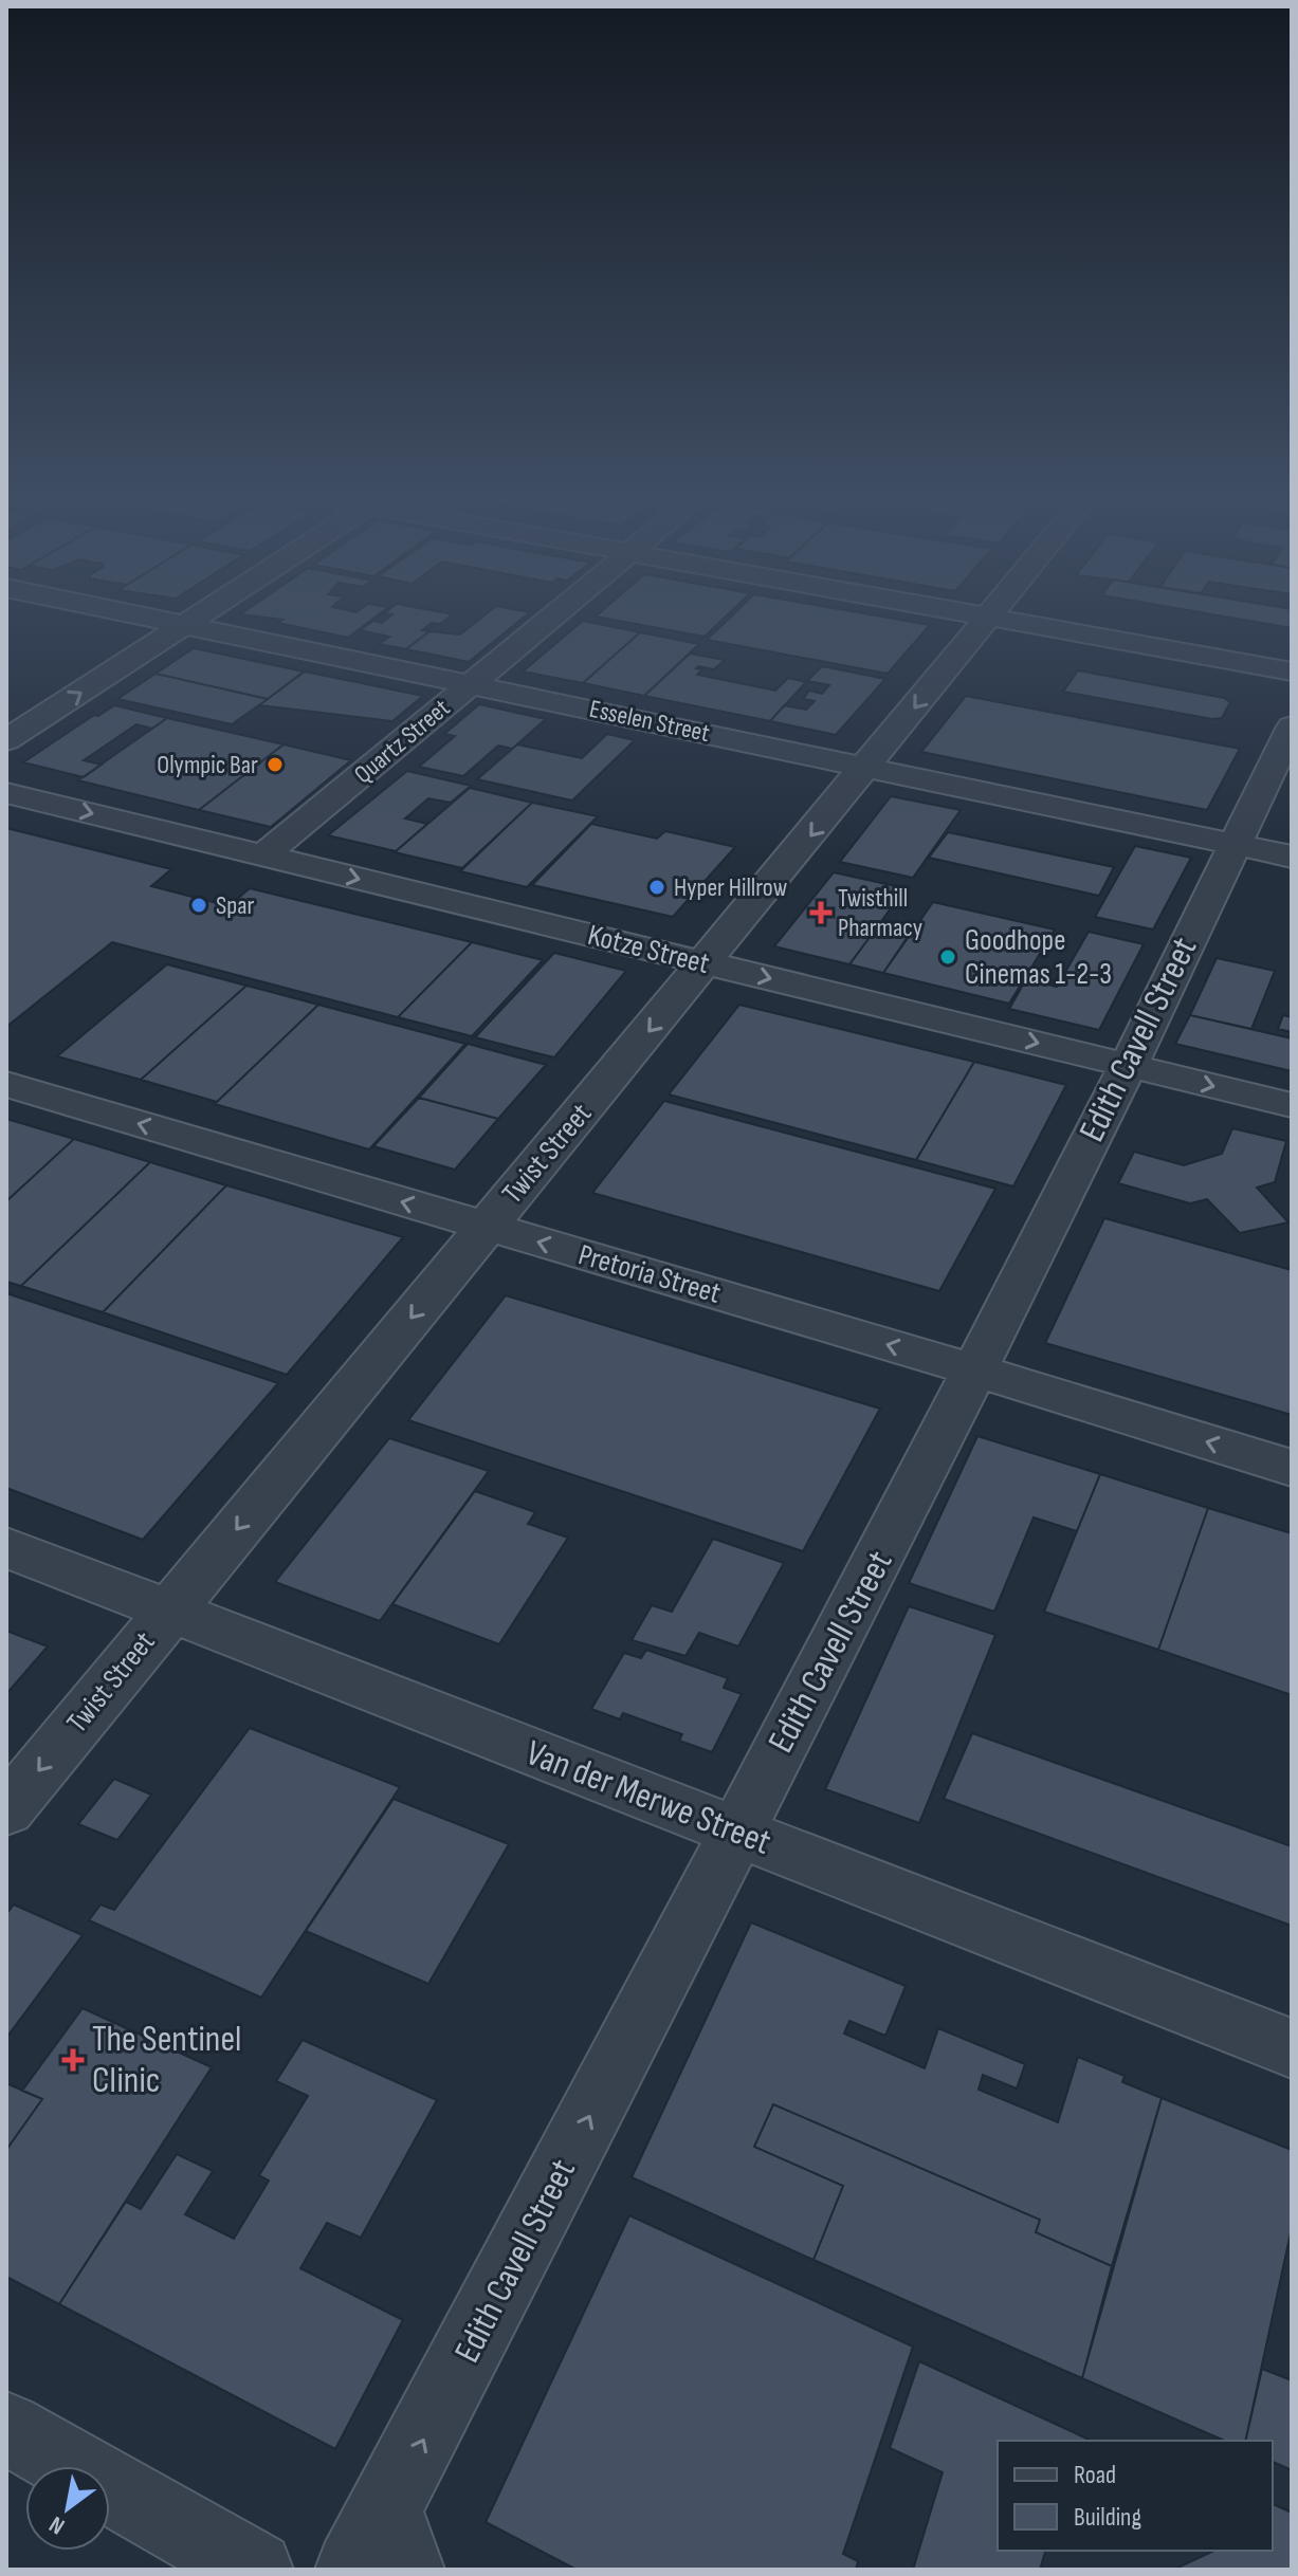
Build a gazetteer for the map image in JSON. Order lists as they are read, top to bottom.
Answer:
{
  "streets": {
    "street": [
      "Esselen Street",
      "Quartz Street",
      "Kotze Street",
      "Edith Cavell Street",
      "Twist Street",
      "Pretoria Street",
      "Van der Merwe Street"
    ]
  },
  "crossings": [
    ["Esselen Street", "Quartz Street"],
    ["Esselen Street", "Edith Cavell Street"],
    ["Esselen Street", "Twist Street"],
    ["Quartz Street", "Kotze Street"],
    ["Kotze Street", "Edith Cavell Street"],
    ["Kotze Street", "Twist Street"],
    ["Edith Cavell Street", "Pretoria Street"],
    ["Edith Cavell Street", "Van der Merwe Street"],
    ["Twist Street", "Pretoria Street"],
    ["Twist Street", "Van der Merwe Street"]
  ],
  "one_way": [
    "Kotze Street",
    "Edith Cavell Street",
    "Twist Street",
    "Pretoria Street"
  ],
  "places": {
    "other": [
      "Olympic Bar",
      "Hyper Hillrow",
      "Spar",
      "Goodhope Cinemas 1-2-3"
    ],
    "health": ["Twisthill Pharmacy", "The Sentinel Clinic"]
  },
  "legend": ["Road", "Building"],
  "north": "bottom left"
}
